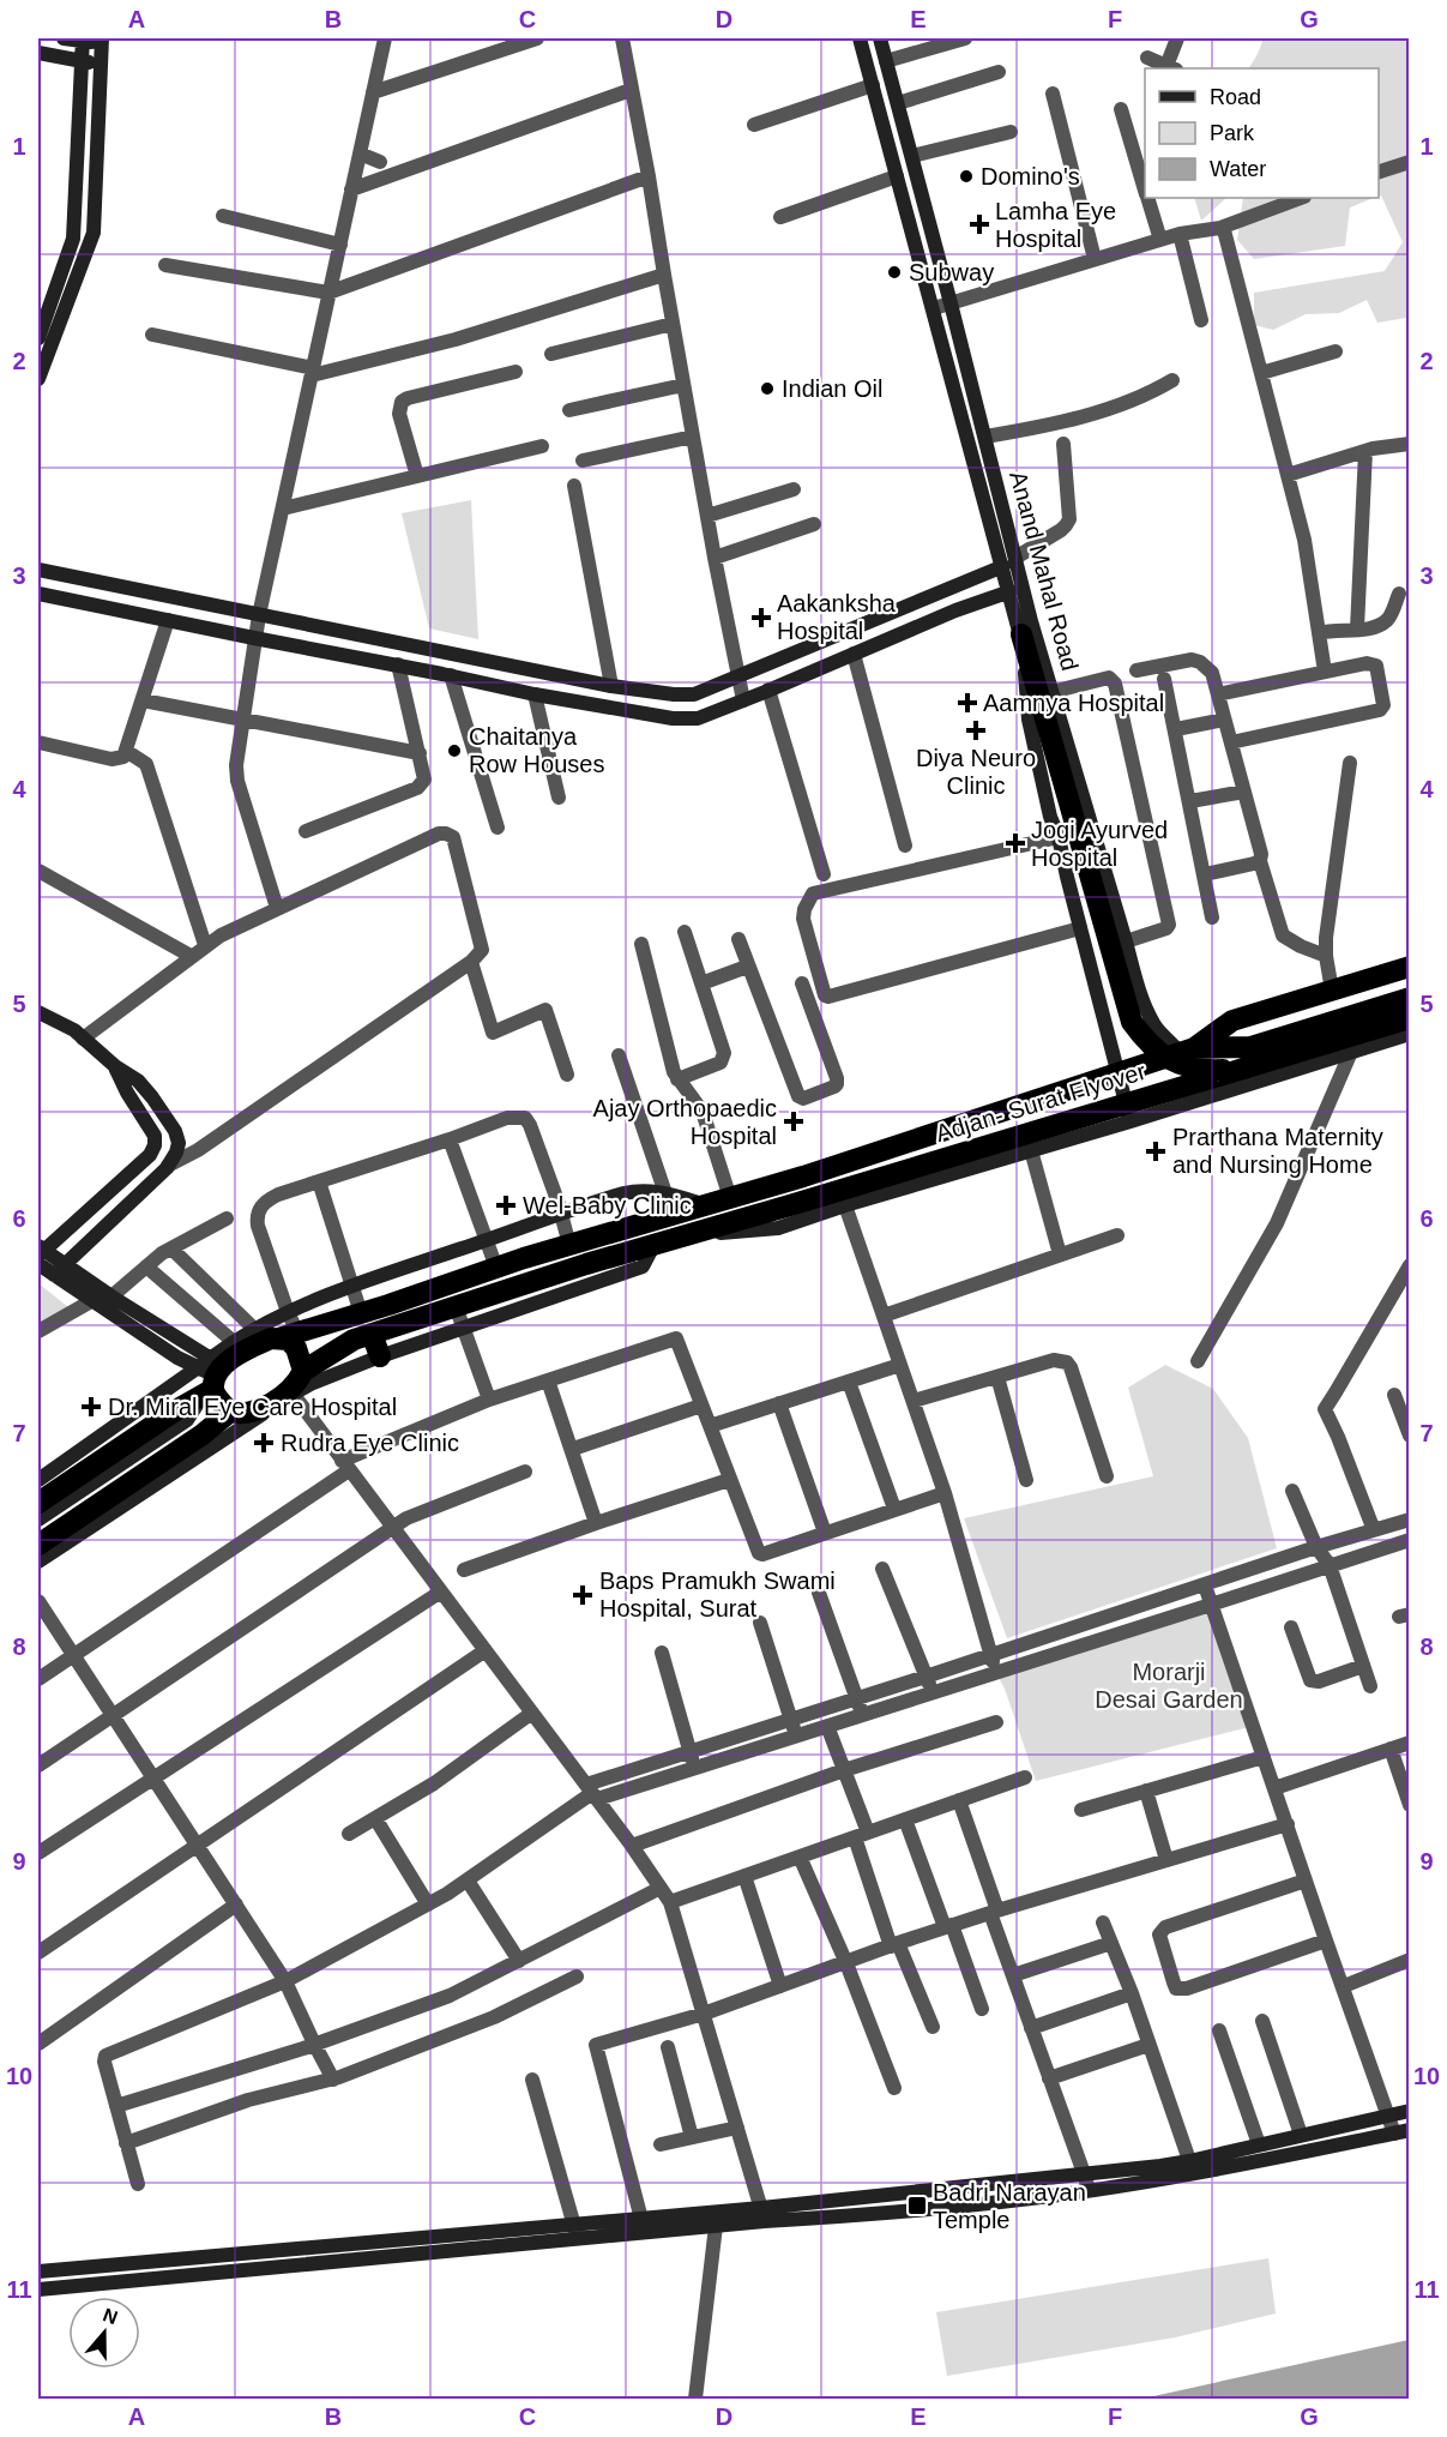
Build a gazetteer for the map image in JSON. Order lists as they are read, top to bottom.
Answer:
{
  "streets": {
    "highway": ["Adjan- Surat Flyover"],
    "street": ["Anand Mahal Road"]
  },
  "parks": ["Morarji Desai Garden"],
  "places": {
    "other": [
      "Domino's",
      "Subway",
      "Indian Oil",
      "Chaitanya Row Houses"
    ],
    "health": [
      "Lamha Eye Hospital",
      "Aakanksha Hospital",
      "Aamnya Hospital",
      "Diya Neuro Clinic",
      "Jogi Ayurved Hospital",
      "Ajay Orthopaedic Hospital",
      "Prarthana Maternity and Nursing Home",
      "Wel-Baby Clinic",
      "Dr. Miral Eye Care Hospital",
      "Rudra Eye Clinic",
      "Baps Pramukh Swami Hospital, Surat"
    ],
    "transit": ["Badri Narayan Temple"]
  },
  "legend": ["Road", "Park", "Water"],
  "north": "top",
  "grid": {
    "columns": [
      "A",
      "B",
      "C",
      "D",
      "E",
      "F",
      "G"
    ],
    "rows": [
      "1",
      "2",
      "3",
      "4",
      "5",
      "6",
      "7",
      "8",
      "9",
      "10",
      "11"
    ]
  }
}
